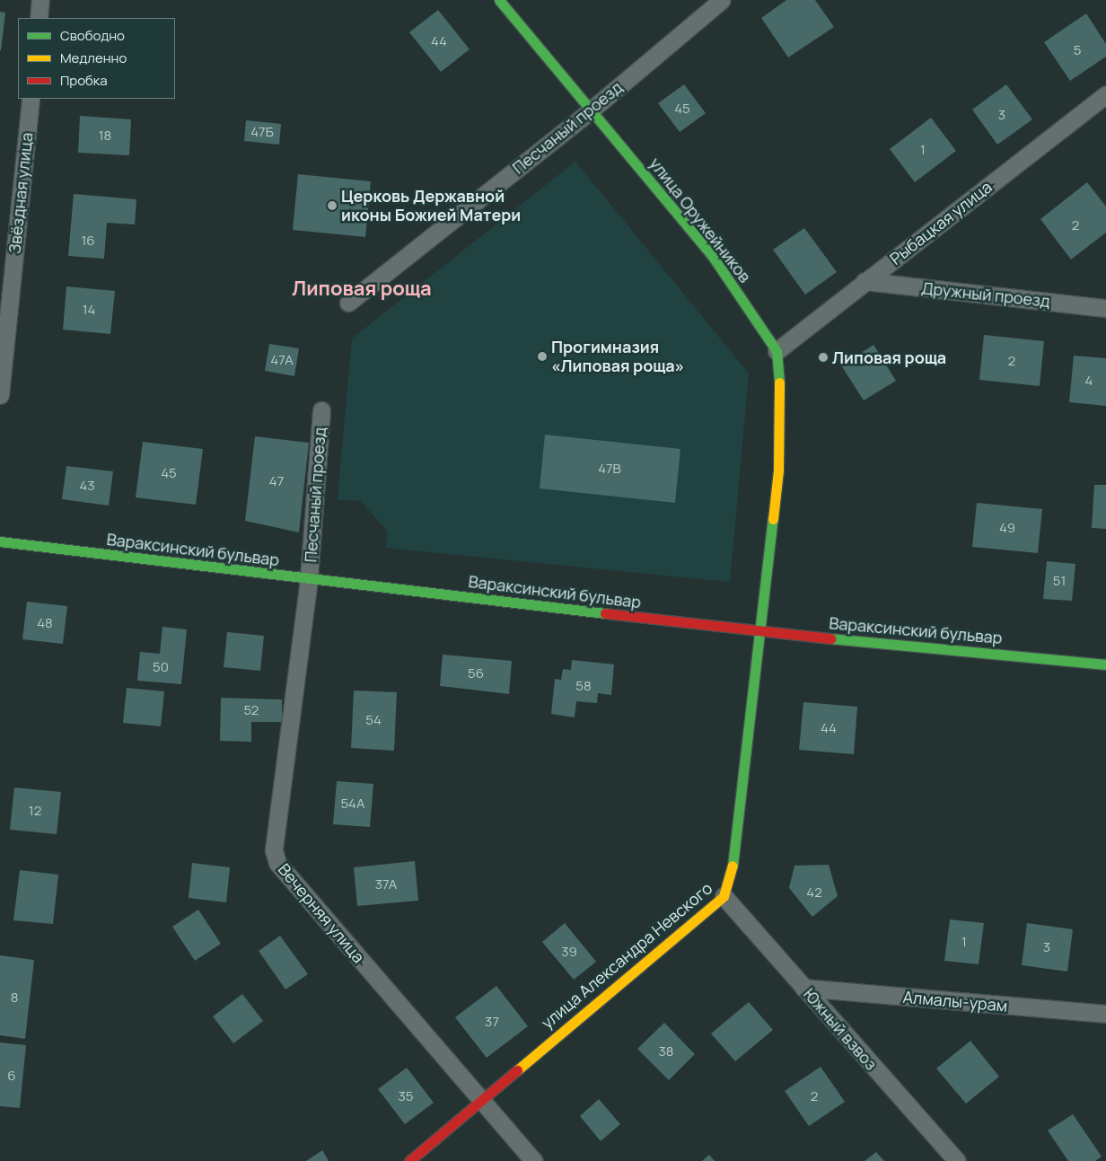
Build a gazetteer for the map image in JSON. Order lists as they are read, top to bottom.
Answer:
{
  "streets": {
    "street": [
      "Песчаный проезд",
      "Звёздная улица",
      "улица Оружейников",
      "Рыбацкая улица",
      "Дружный проезд",
      "Вараксинский бульвар",
      "Вечерняя улица",
      "улица Александра Невского",
      "Алмалы-урам",
      "Южный взвоз"
    ]
  },
  "crossings": [
    ["Песчаный проезд", "улица Оружейников"],
    ["Песчаный проезд", "Вараксинский бульвар"],
    ["Песчаный проезд", "Вечерняя улица"],
    ["улица Оружейников", "Рыбацкая улица"],
    ["улица Оружейников", "Вараксинский бульвар"],
    ["улица Оружейников", "улица Александра Невского"],
    ["Рыбацкая улица", "Дружный проезд"],
    ["Вараксинский бульвар", "Вечерняя улица"],
    ["Вараксинский бульвар", "улица Александра Невского"],
    ["Вечерняя улица", "улица Александра Невского"],
    ["улица Александра Невского", "Южный взвоз"],
    ["Алмалы-урам", "Южный взвоз"]
  ],
  "districts": ["Липовая роща"],
  "places": ["Церковь Державной иконы Божией Матери", "Прогимназия «Липовая роща»", "Липовая роща"],
  "house_numbers": [
    "44",
    "5",
    "45",
    "3",
    "47Б",
    "18",
    "1",
    "2",
    "16",
    "14",
    "47А",
    "2",
    "4",
    "47В",
    "45",
    "47",
    "43",
    "49",
    "51",
    "48",
    "50",
    "56",
    "58",
    "52",
    "54",
    "44",
    "54А",
    "12",
    "37А",
    "42",
    "1",
    "3",
    "39",
    "8",
    "37",
    "38",
    "6",
    "35",
    "2"
  ],
  "legend": ["Свободно", "Медленно", "Пробка"]
}
